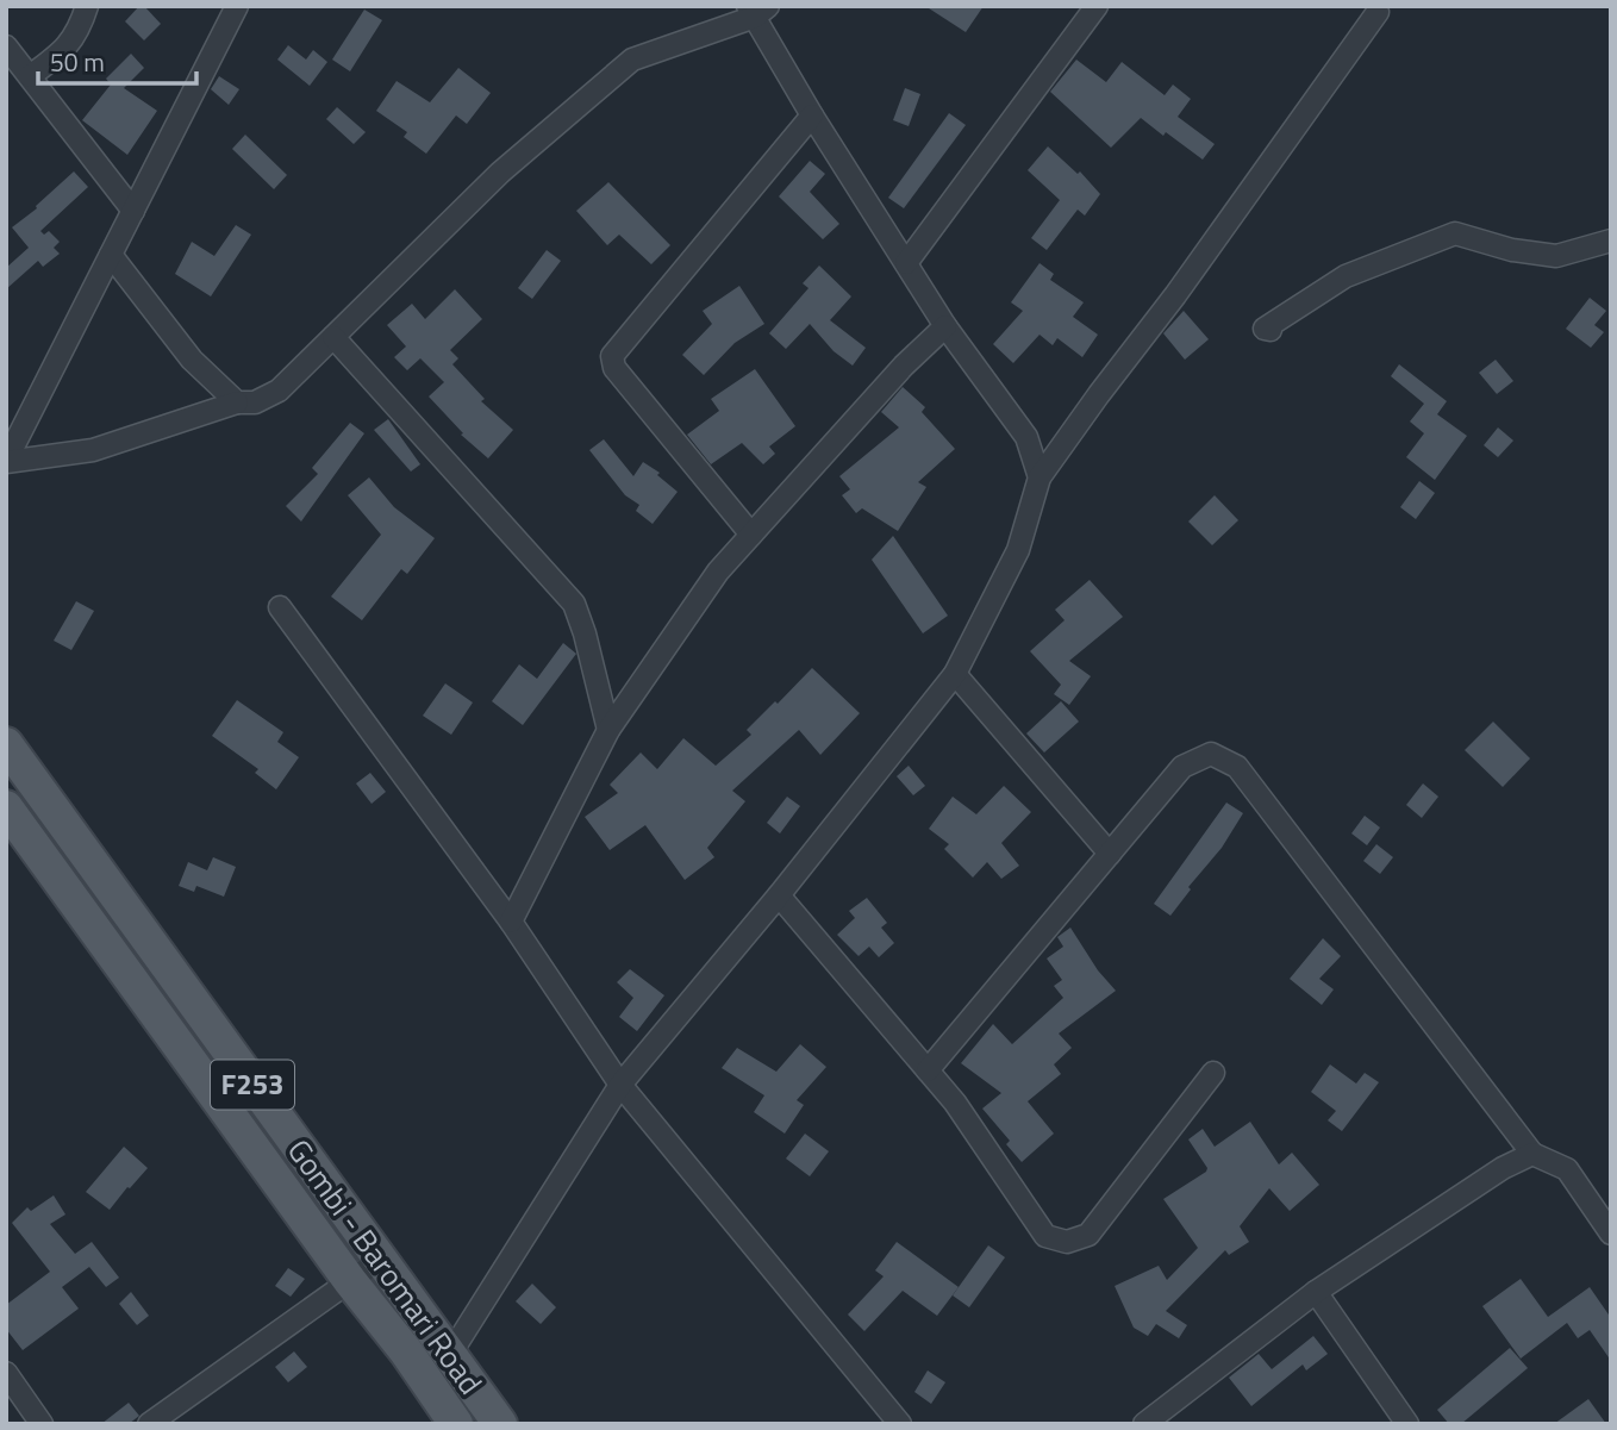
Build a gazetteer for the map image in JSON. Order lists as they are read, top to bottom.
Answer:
{
  "streets": {
    "main road": ["F253", "Gombi - Baromari Road"]
  },
  "scale_bar": "50 m"
}
